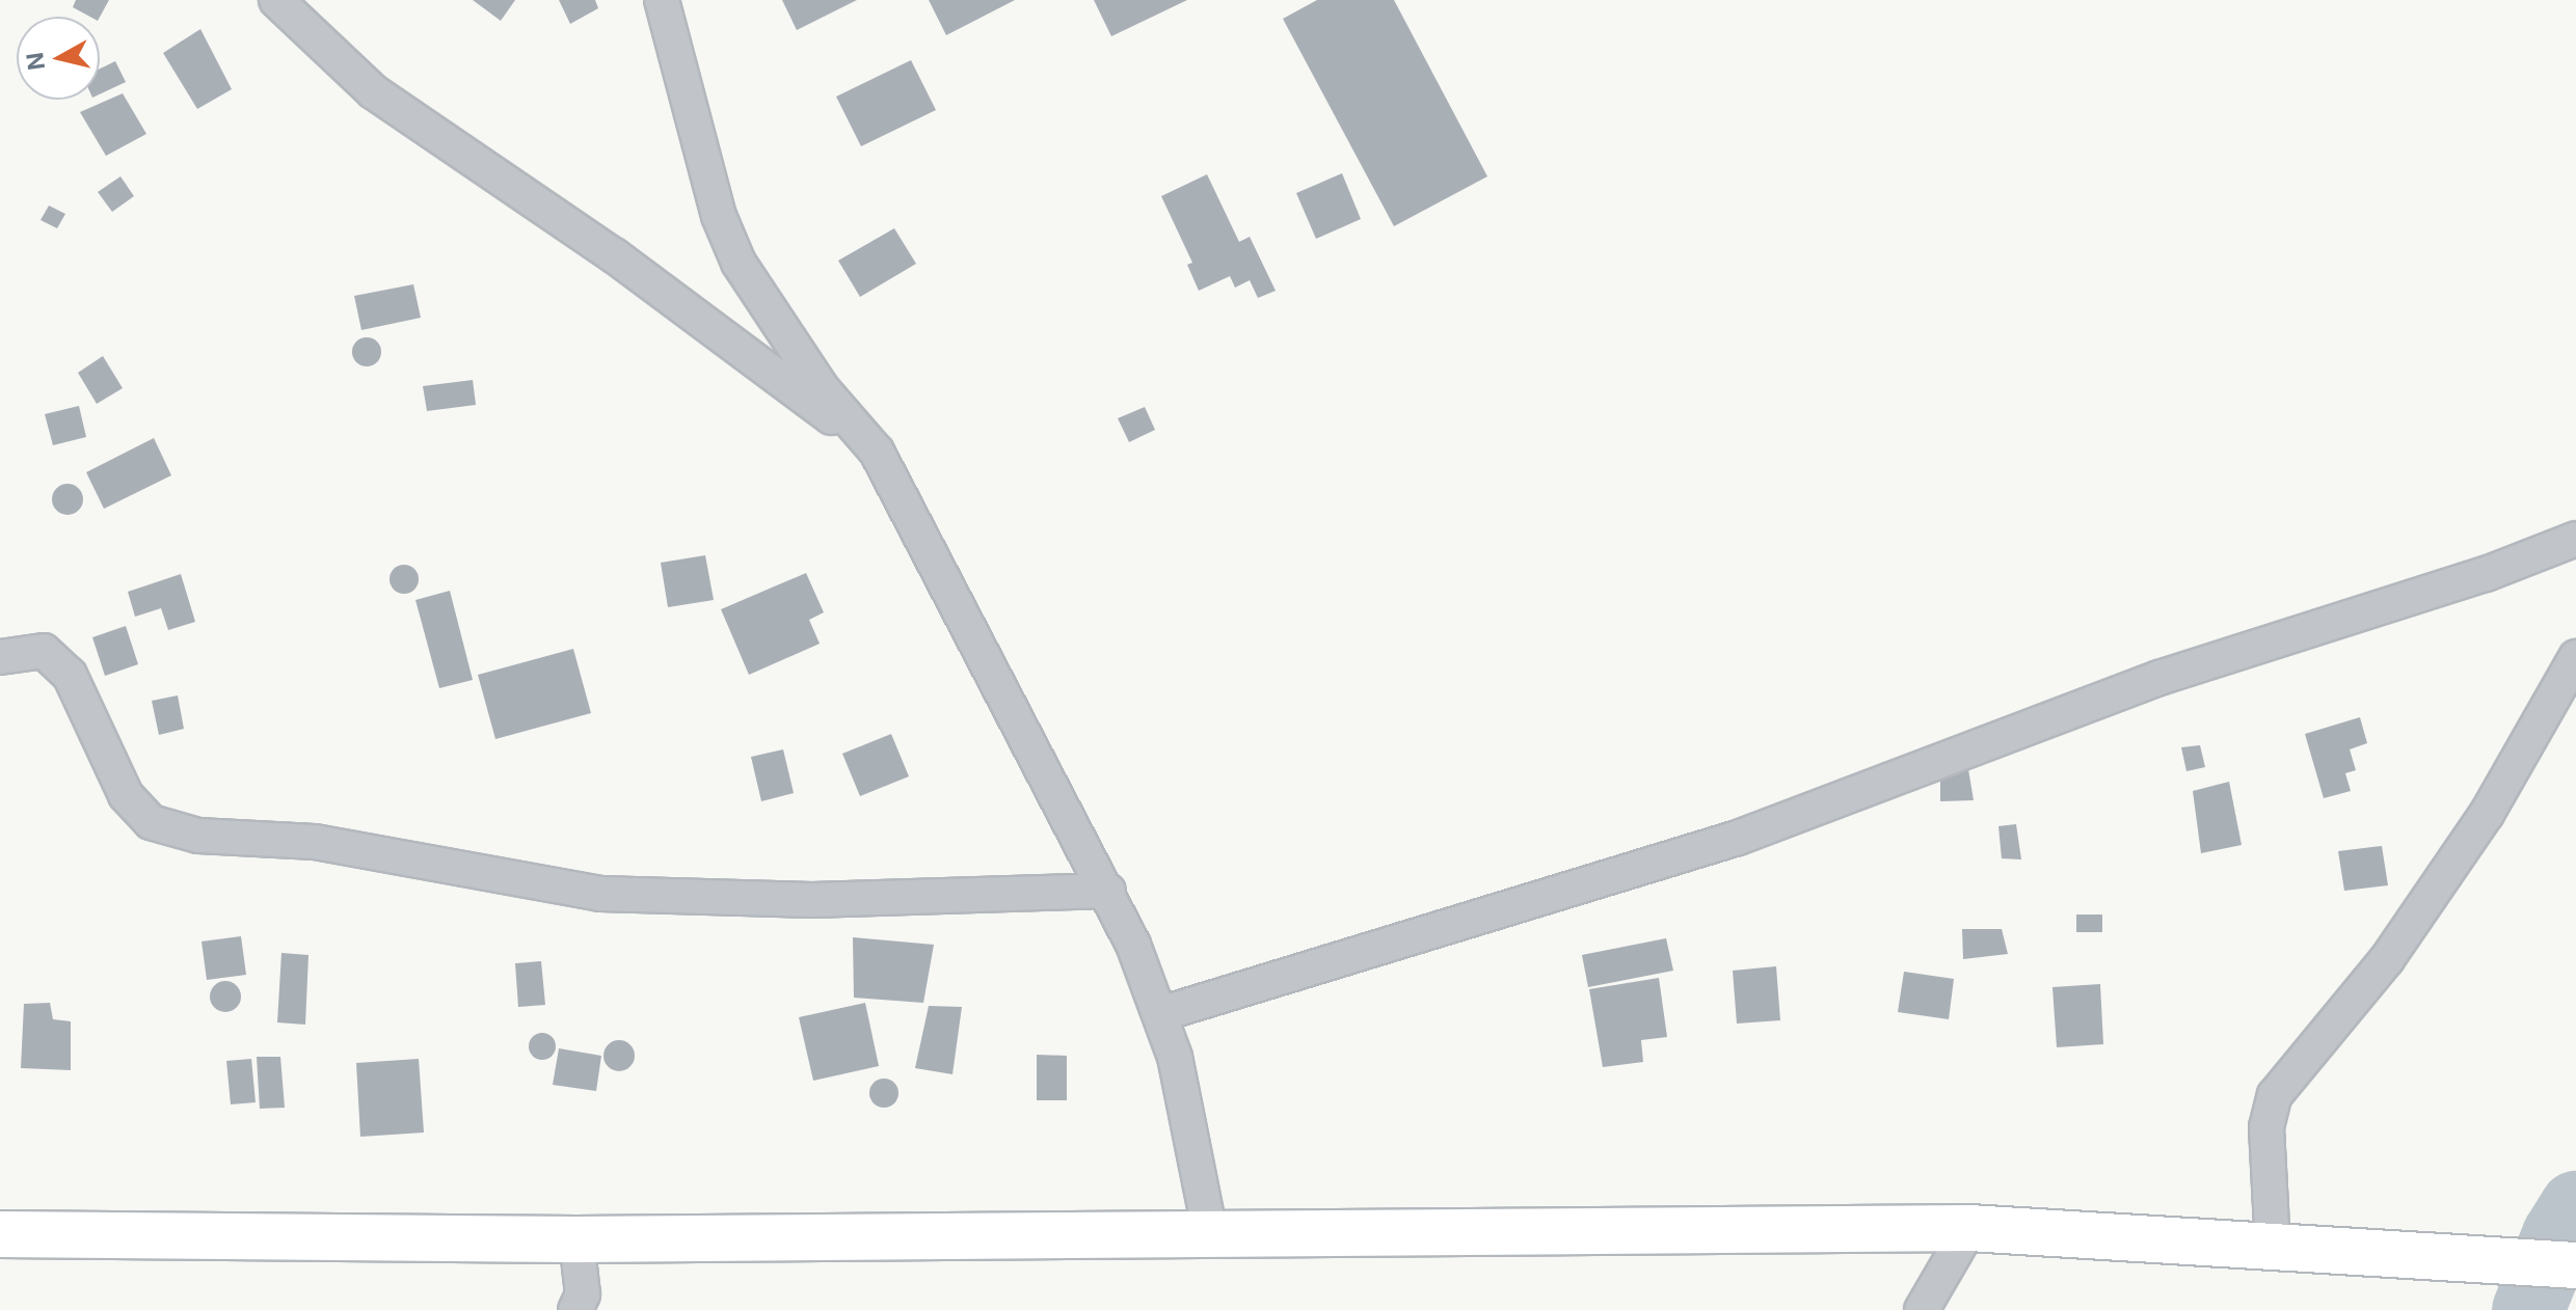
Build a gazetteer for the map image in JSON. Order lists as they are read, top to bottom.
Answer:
{
  "north": "left"
}
